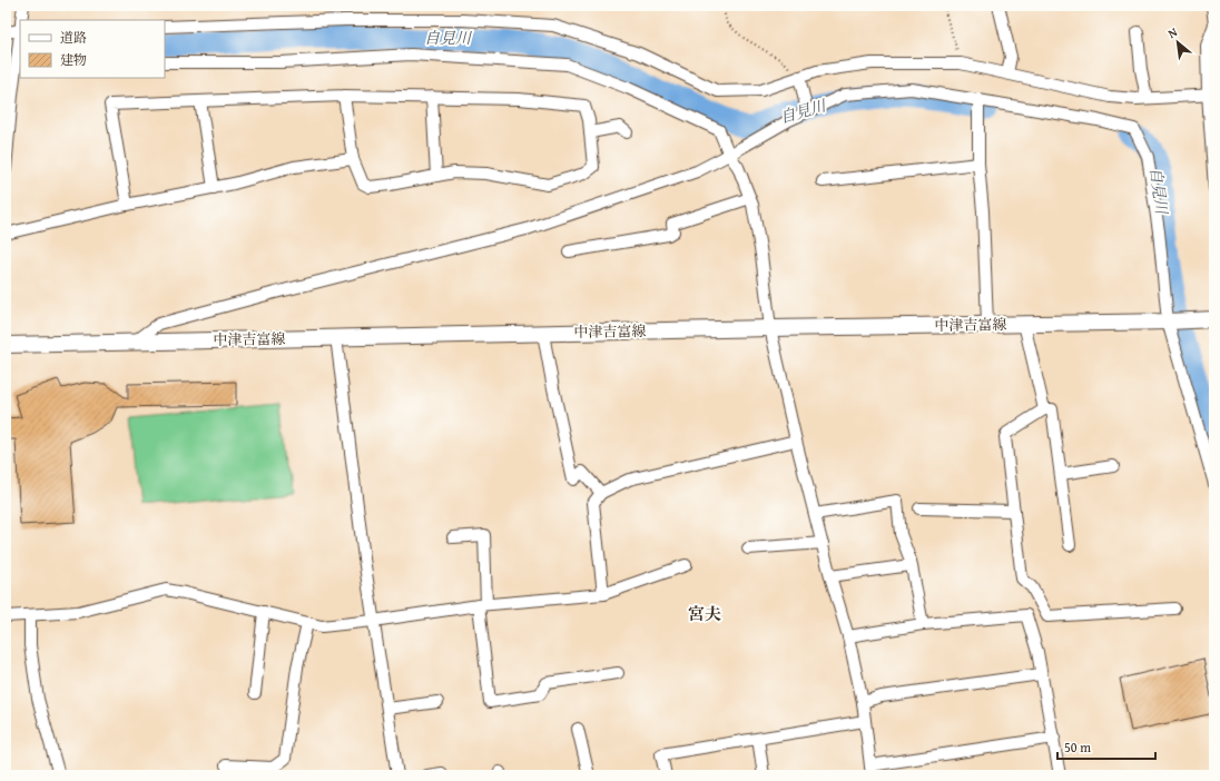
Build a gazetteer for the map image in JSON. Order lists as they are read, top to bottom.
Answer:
{
  "streets": {
    "main road": ["中津吉富線"]
  },
  "districts": ["宮夫"],
  "water": ["自見川"],
  "legend": ["道路", "建物"],
  "scale_bar": "50 m",
  "north": "top left"
}
